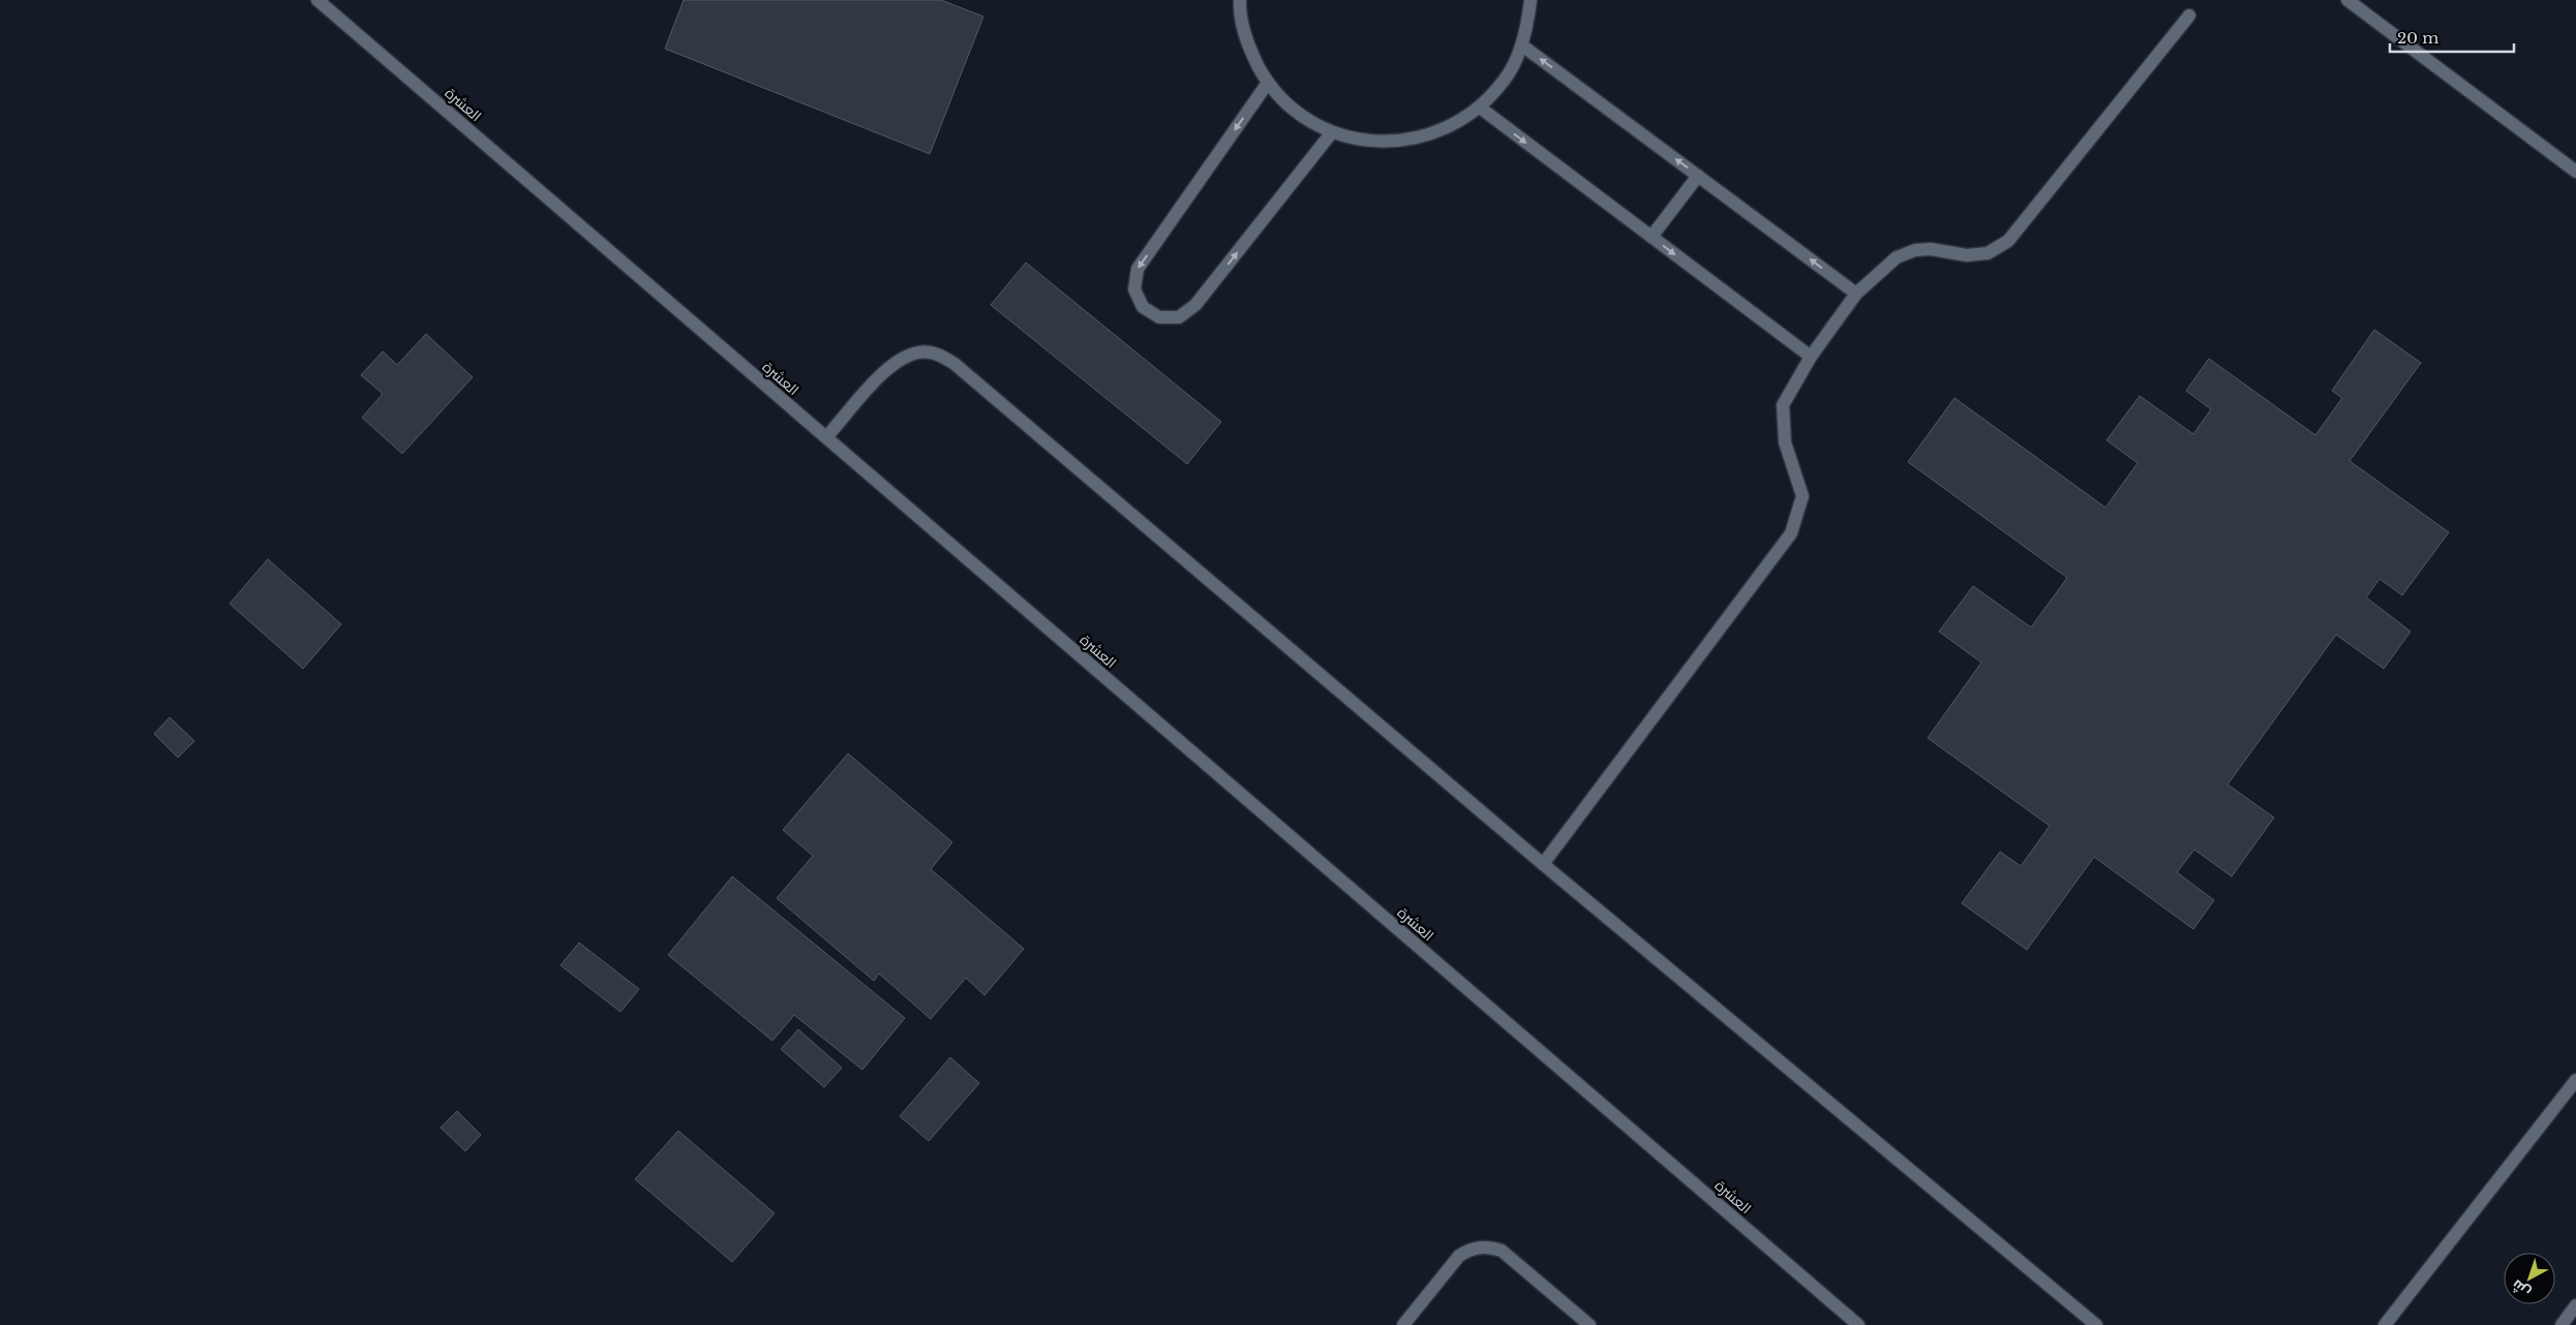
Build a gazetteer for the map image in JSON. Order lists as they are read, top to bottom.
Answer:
{
  "streets": {
    "street": ["العشرة"]
  },
  "scale_bar": "20 m",
  "north": "bottom left"
}
